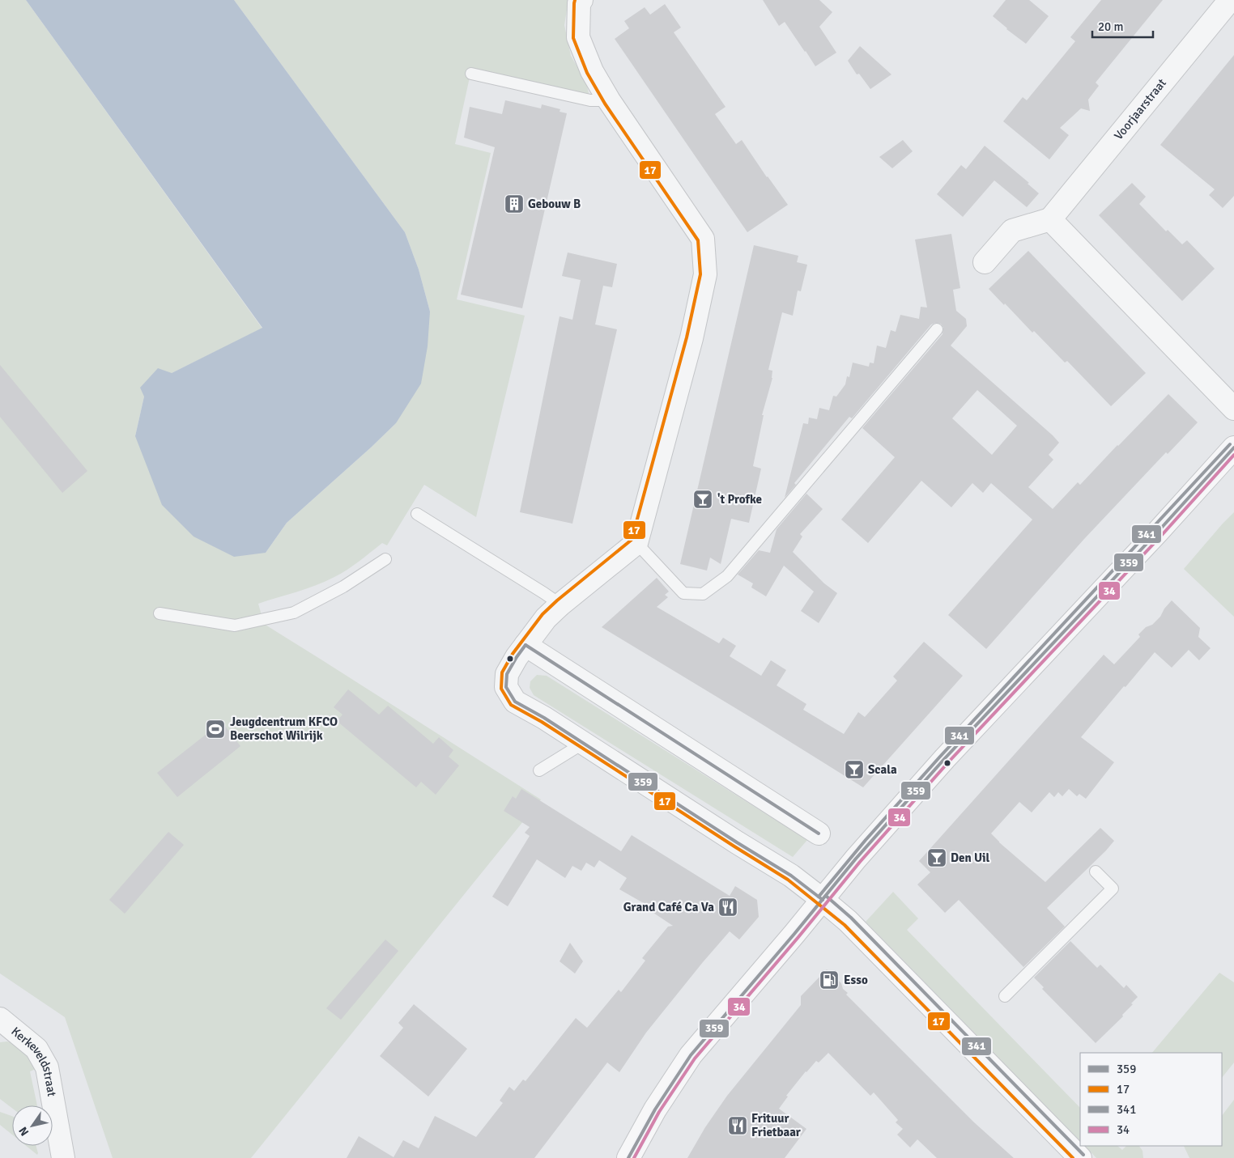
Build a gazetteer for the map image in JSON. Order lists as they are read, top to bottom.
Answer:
{
  "streets": {
    "street": ["Voorjaarstraat", "Kerkeveldstraat"]
  },
  "places": {
    "building": ["Gebouw B"],
    "bar": ["'t Profke", "Scala", "Den Uil"],
    "sports": ["Jeugdcentrum KFCO Beerschot Wilrijk"],
    "restaurant": ["Grand Café Ca Va", "Frituur Frietbaar"],
    "fuel station": ["Esso"]
  },
  "lines": [
    "transit line 17",
    "transit line 341",
    "transit line 359",
    "transit line 34"
  ],
  "legend": [
    "359",
    "17",
    "341",
    "34"
  ],
  "scale_bar": "20 m",
  "north": "bottom left"
}
